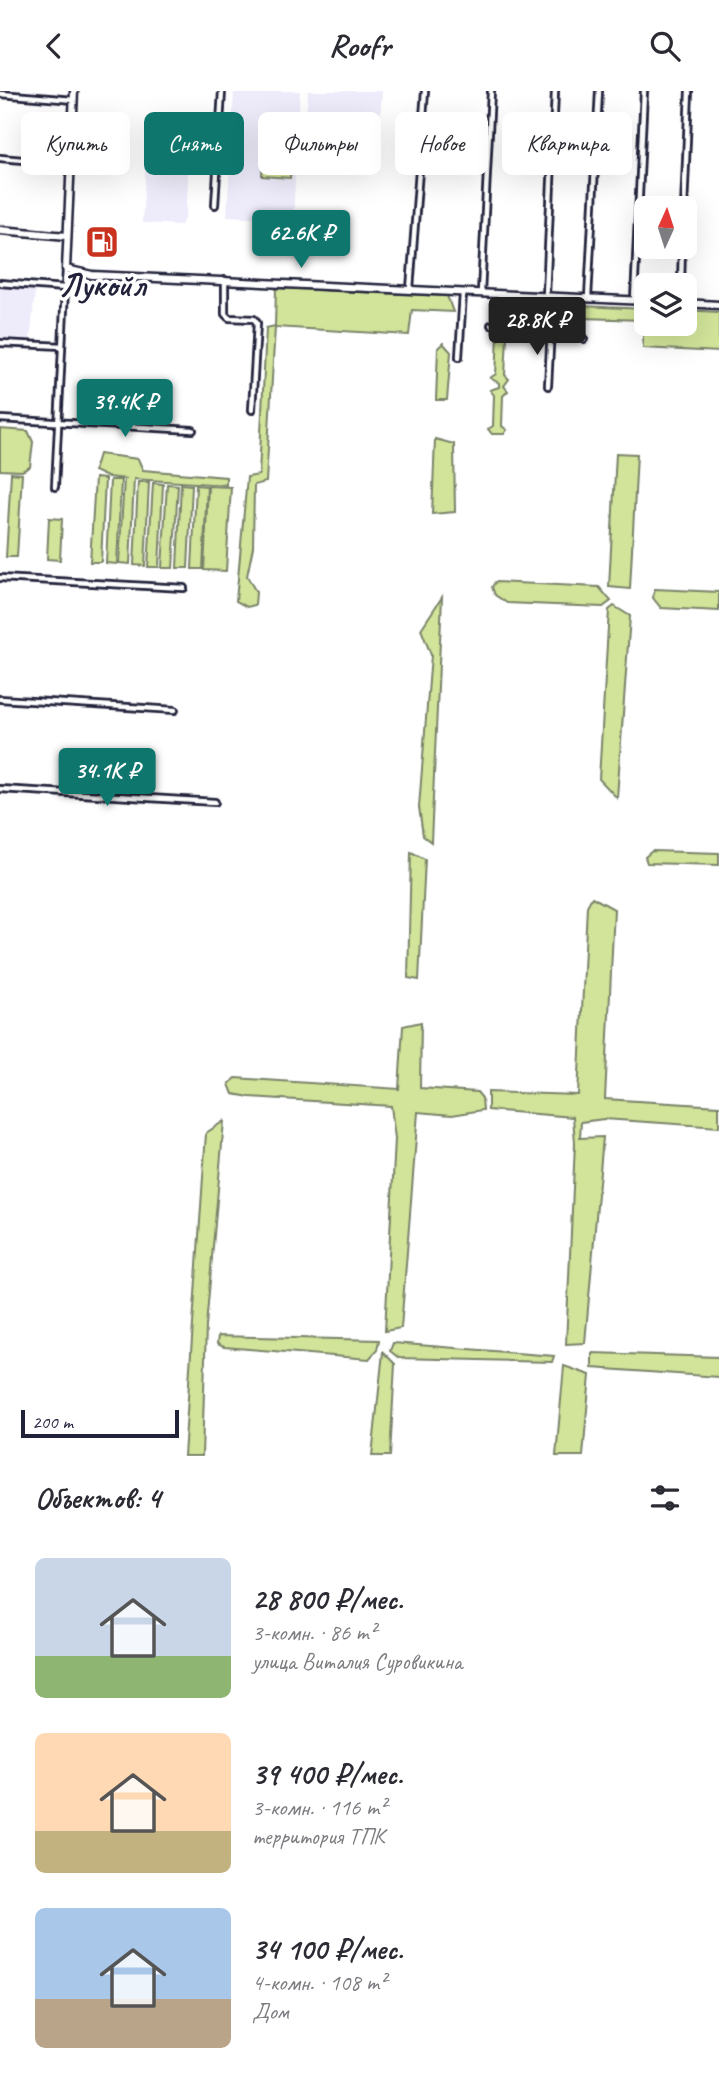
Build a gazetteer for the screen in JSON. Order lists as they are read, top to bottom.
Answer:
{
  "places": {
    "fuel station": ["Лукойл"]
  },
  "scale_bar": "200 m",
  "north": "top",
  "page": {
    "header": "Roofr",
    "chip": [
      "Купить",
      "Снять",
      "Фильтры",
      "Новое",
      "Квартира"
    ],
    "price": [
      "62.6K ₽",
      "28.8K ₽",
      "39.4K ₽",
      "34.1K ₽"
    ],
    "scale": "200 m",
    "heading": "Объектов: 4",
    "list": [
      {
        "name": "28 800 ₽/мес.",
        "note": "3-комн. · 86 m² · улица Виталия Суровикина"
      },
      {
        "name": "39 400 ₽/мес.",
        "note": "3-комн. · 116 m² · территория ТПК"
      },
      {
        "name": "34 100 ₽/мес.",
        "note": "4-комн. · 108 m² · Дом"
      }
    ]
  }
}
